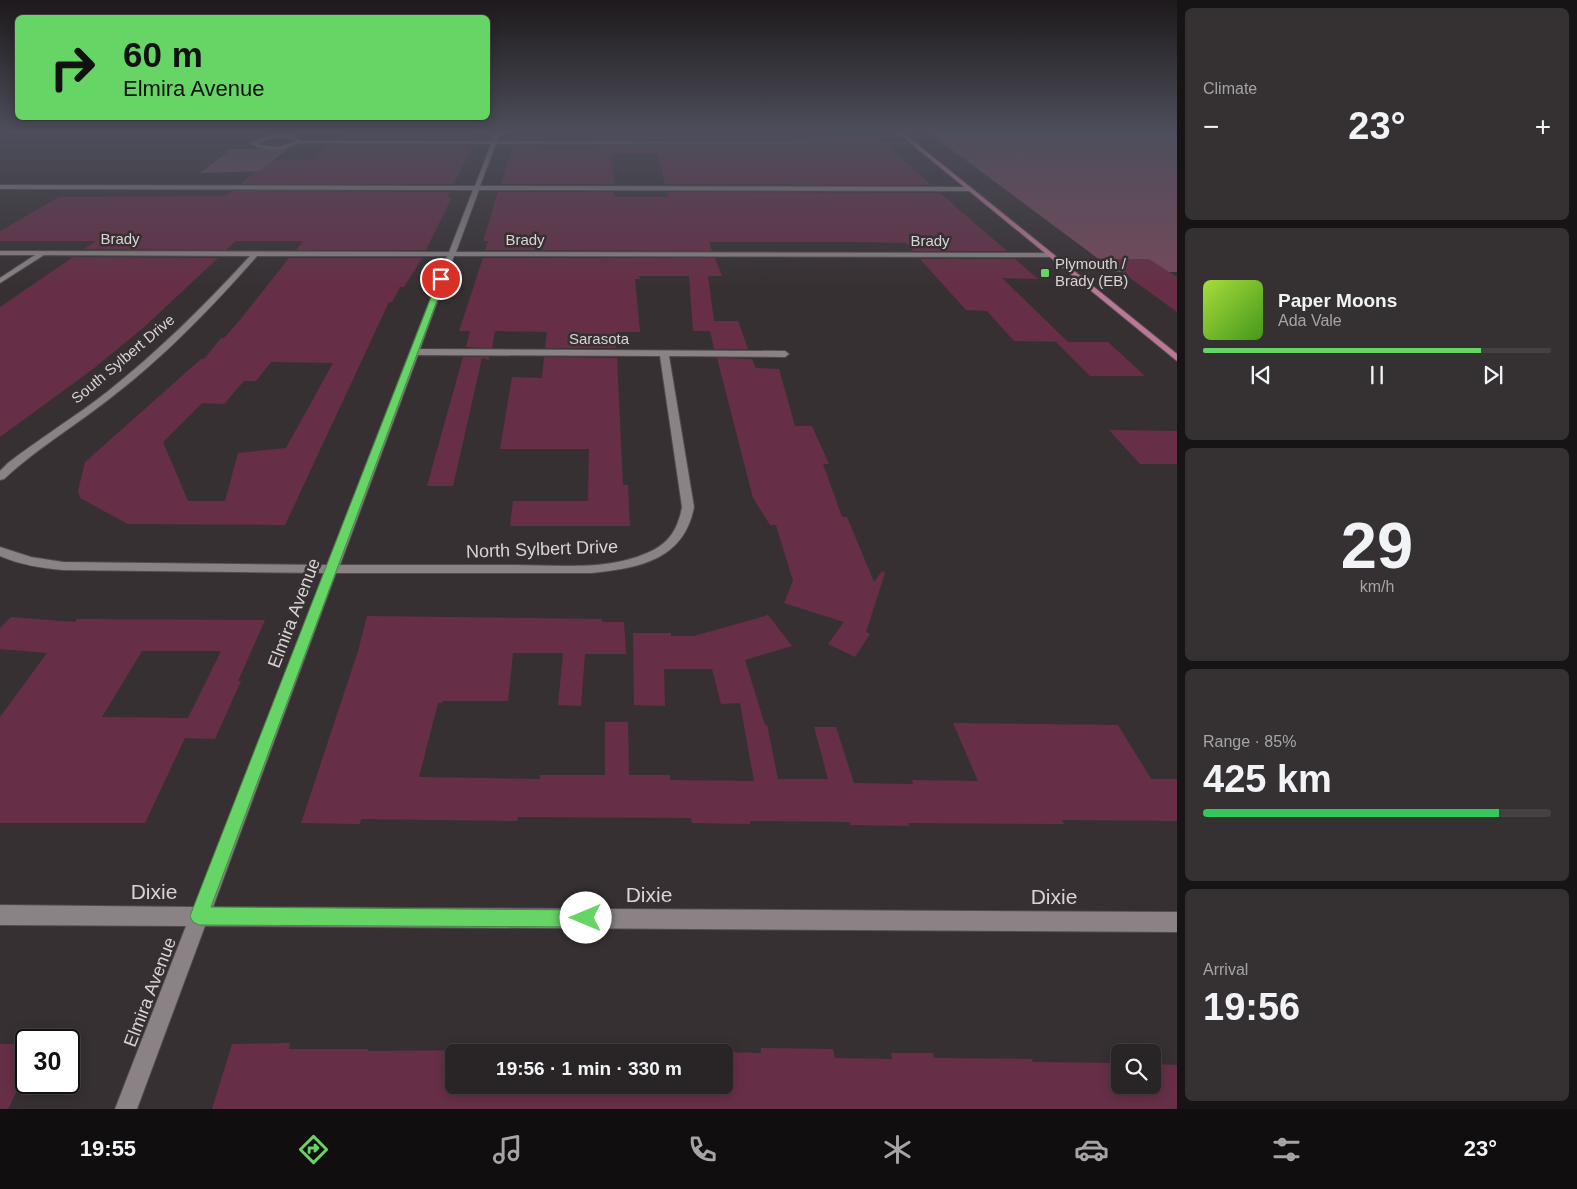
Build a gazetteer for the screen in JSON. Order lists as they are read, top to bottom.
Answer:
{
  "streets": {
    "street": [
      "Brady",
      "Sarasota",
      "South Sylbert Drive",
      "North Sylbert Drive",
      "Elmira Avenue",
      "Dixie"
    ]
  },
  "crossings": [
    ["Brady", "South Sylbert Drive"],
    ["Brady", "Elmira Avenue"],
    ["Sarasota", "North Sylbert Drive"],
    ["Sarasota", "Elmira Avenue"],
    ["North Sylbert Drive", "Elmira Avenue"],
    ["Elmira Avenue", "Dixie"]
  ],
  "places": {
    "transit": ["Plymouth / Brady (EB)"]
  },
  "page": {
    "tile": [
      "Climate",
      ["29", "km/h"],
      ["Range · 85%", "425 km"],
      ["Arrival", "19:56"]
    ],
    "turn": ["60 m", "Elmira Avenue"],
    "heat": ["−", "23°", "+"],
    "song": ["Paper Moons", "Ada Vale"],
    "limit": "30",
    "trip": "19:56 · 1 min · 330 m",
    "tabs": ["19:55", "23°"]
  }
}
